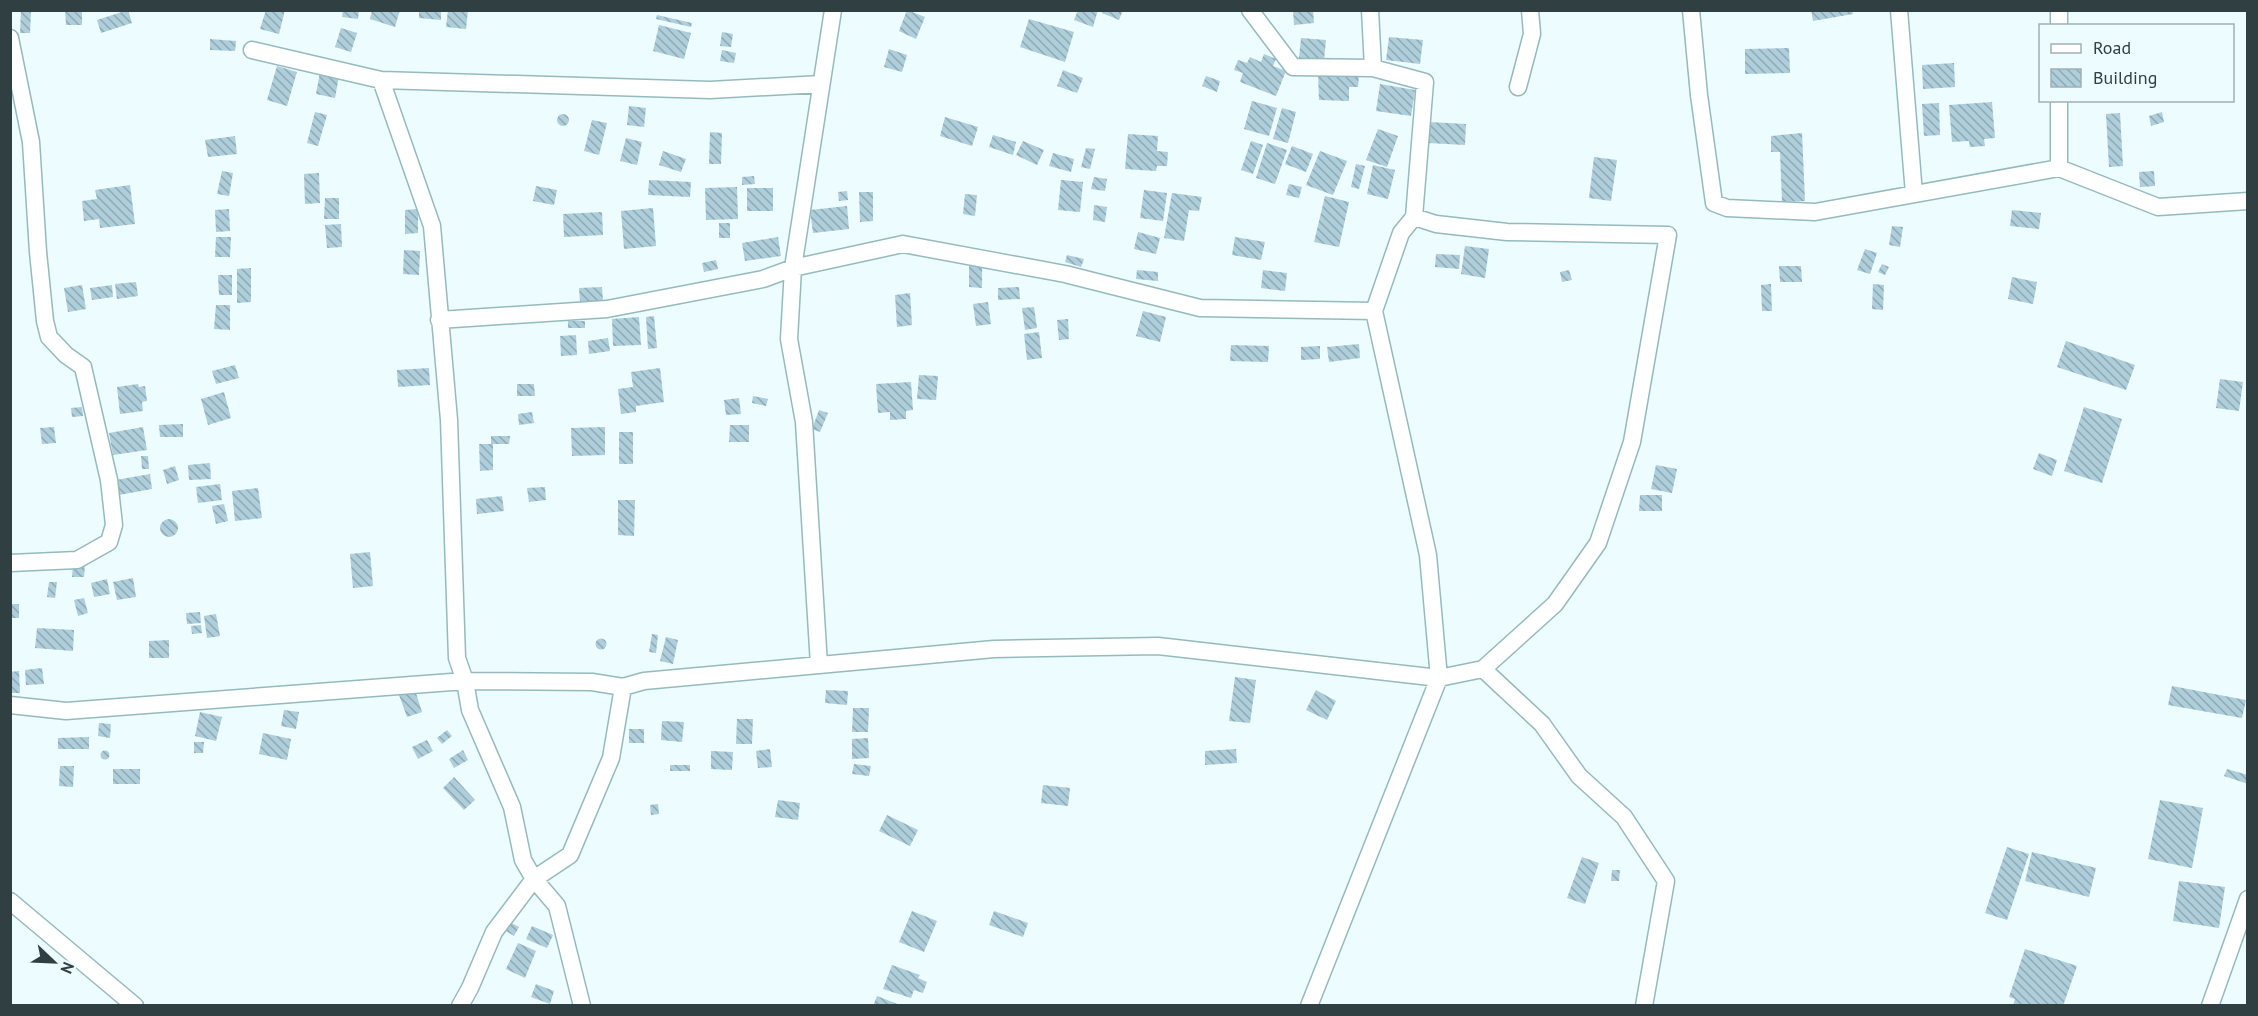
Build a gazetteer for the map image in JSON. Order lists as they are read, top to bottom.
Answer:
{
  "legend": ["Road", "Building"],
  "north": "bottom right"
}
